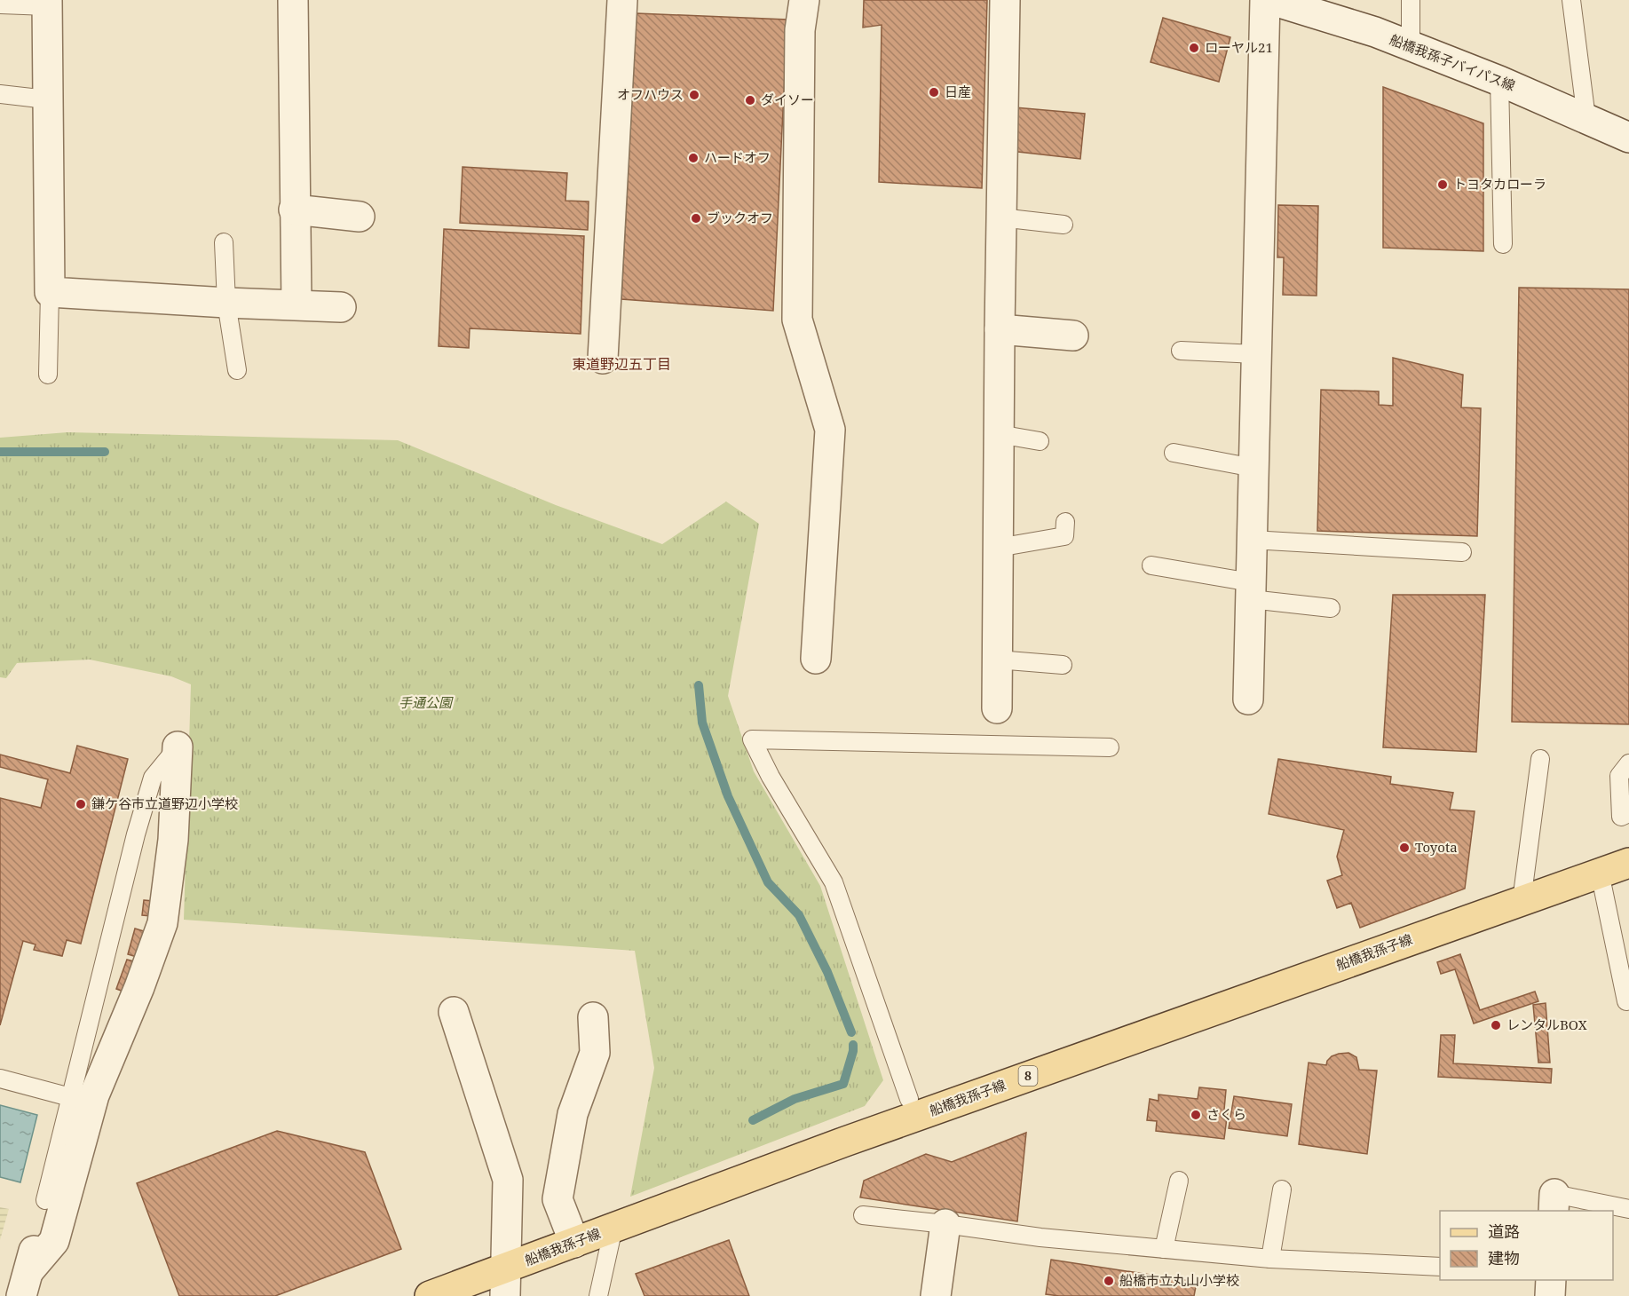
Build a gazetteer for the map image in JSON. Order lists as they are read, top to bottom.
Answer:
{
  "streets": {
    "main road": ["船橋我孫子線", "8"],
    "street": ["船橋我孫子バイパス線"]
  },
  "districts": ["東道野辺五丁目"],
  "parks": ["手通公園"],
  "places": [
    "ローヤル21",
    "日産",
    "オフハウス",
    "ダイソー",
    "ハードオフ",
    "トヨタカローラ",
    "ブックオフ",
    "鎌ケ谷市立道野辺小学校",
    "Toyota",
    "レンタルBOX",
    "さくら",
    "船橋市立丸山小学校"
  ],
  "legend": ["道路", "建物"]
}
